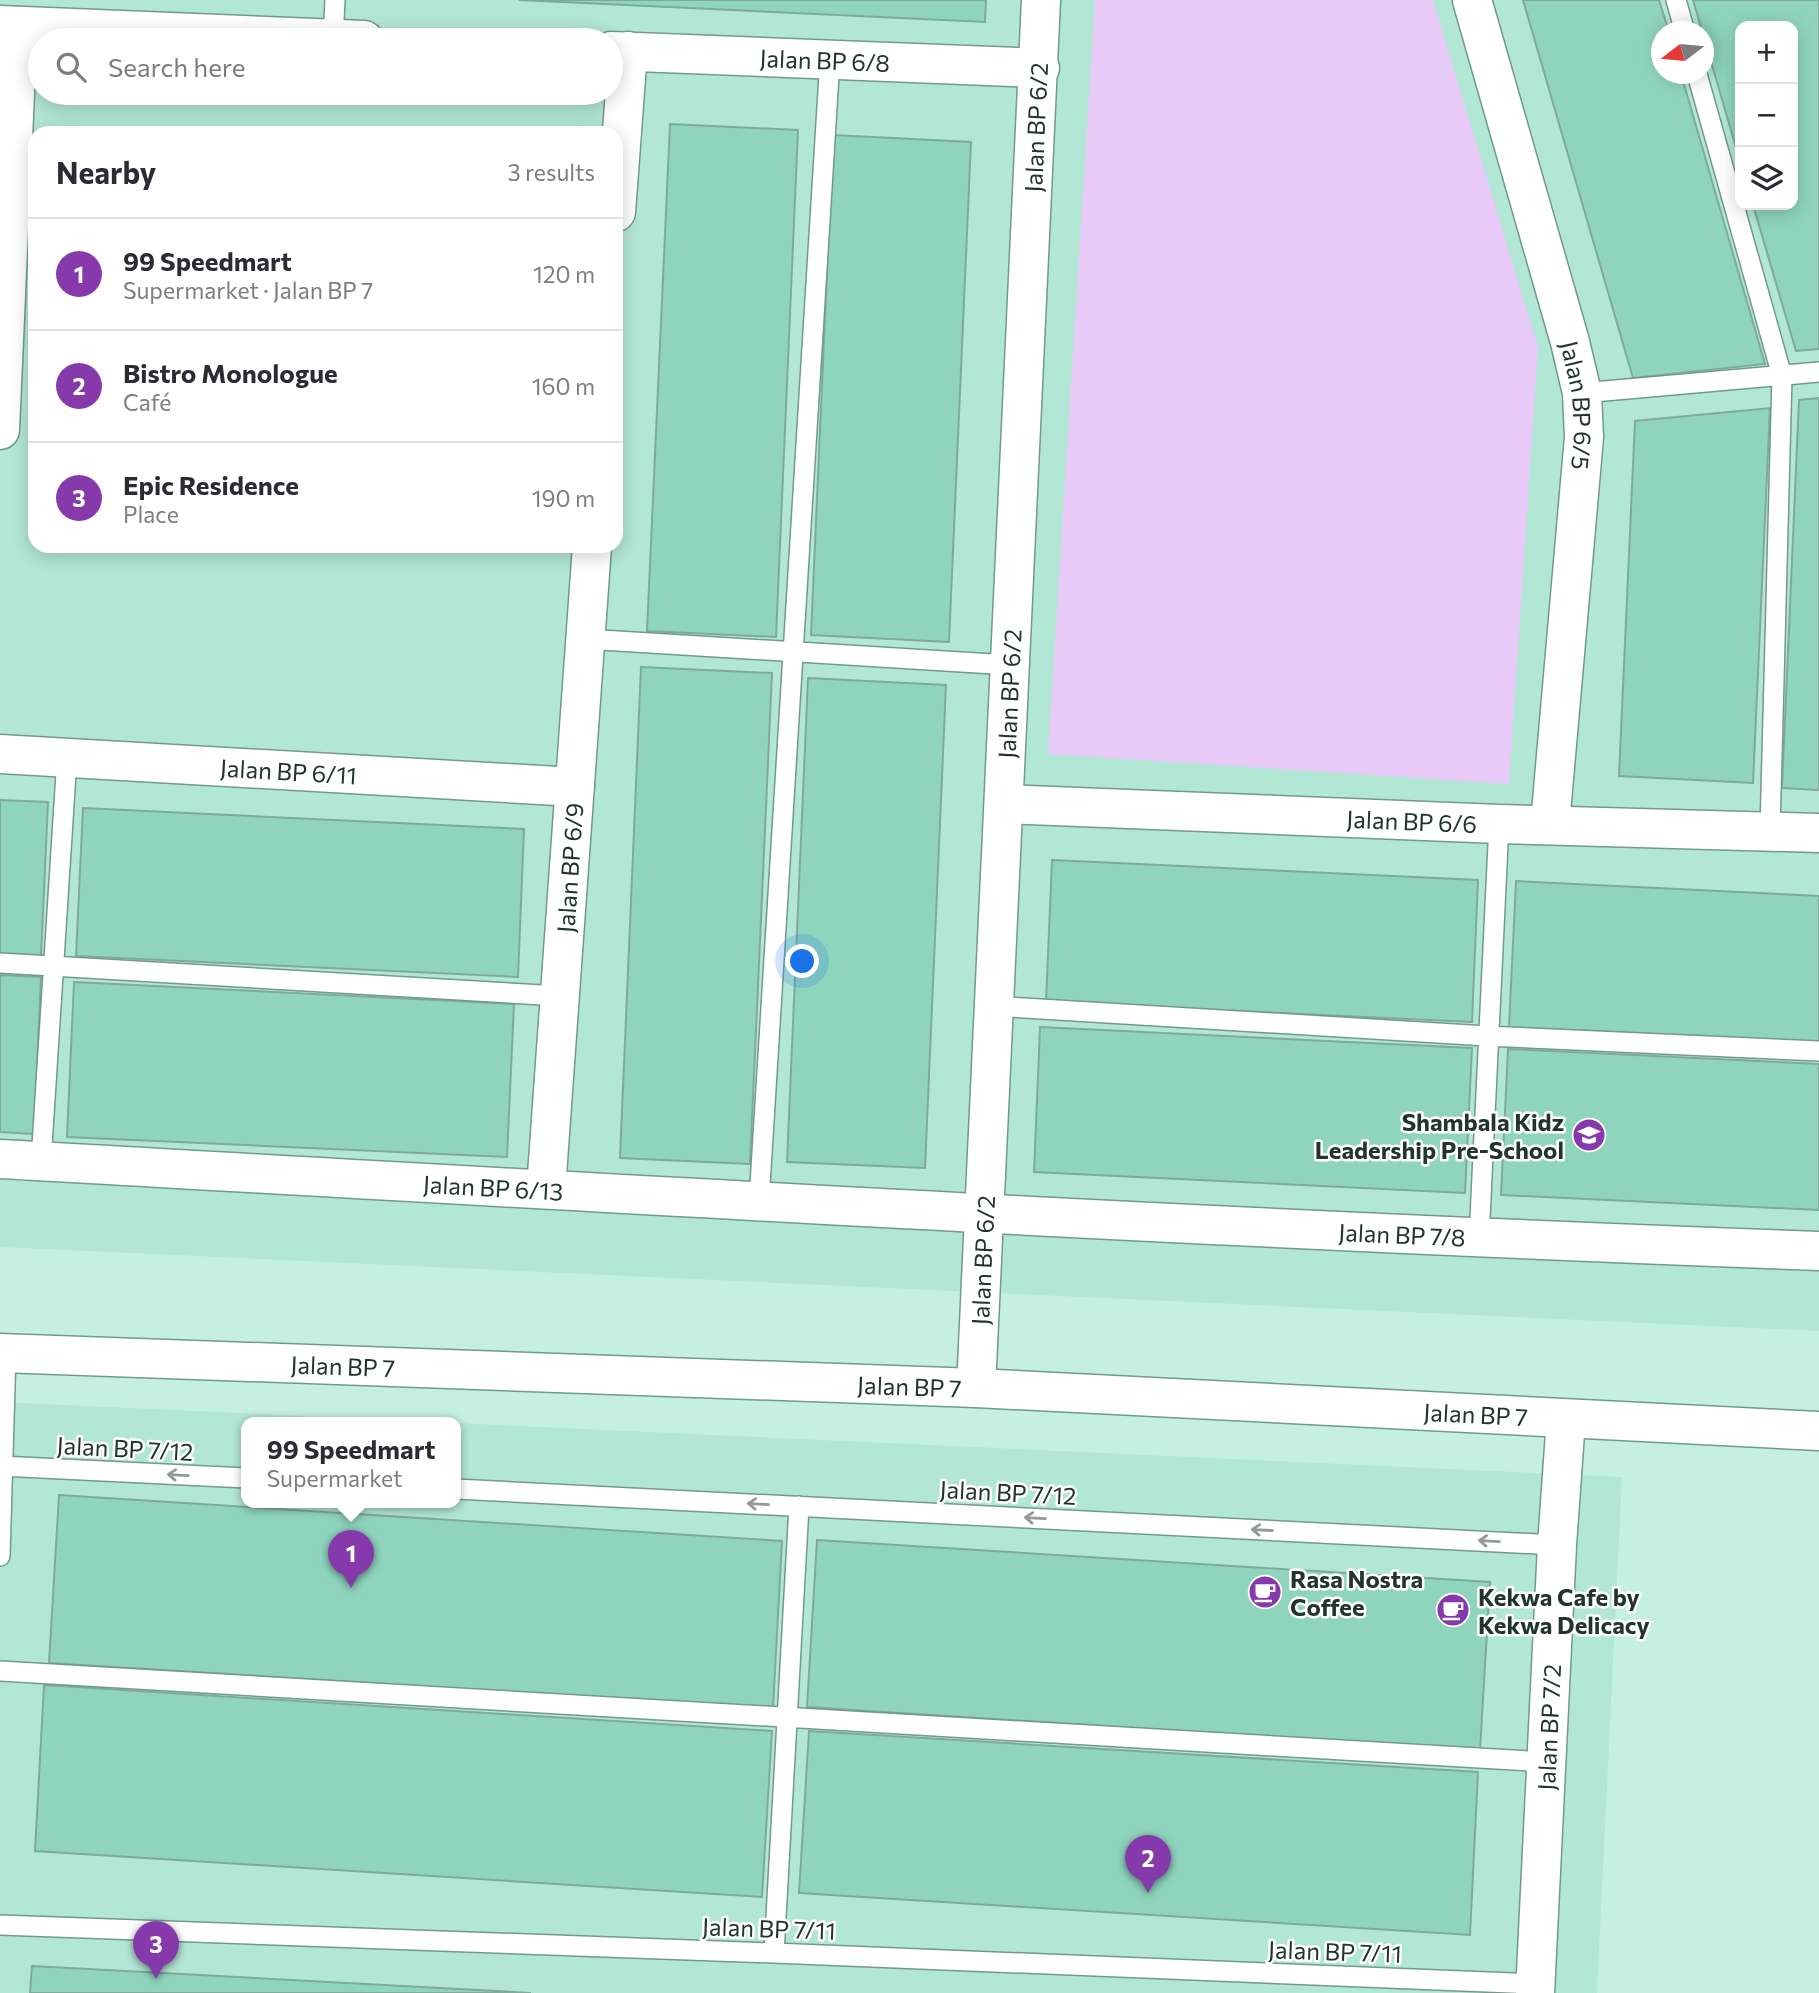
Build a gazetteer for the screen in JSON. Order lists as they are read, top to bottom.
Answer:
{
  "streets": {
    "street": [
      "Jalan BP 6/8",
      "Jalan BP 6/2",
      "Jalan BP 6/5",
      "Jalan BP 6/11",
      "Jalan BP 6/6",
      "Jalan BP 6/9",
      "Jalan BP 6/13",
      "Jalan BP 7/8",
      "Jalan BP 7",
      "Jalan BP 7/2"
    ],
    "lane": ["Jalan BP 7/12", "Jalan BP 7/11"]
  },
  "crossings": [
    ["Jalan BP 6/8", "Jalan BP 6/2"],
    ["Jalan BP 6/2", "Jalan BP 6/6"],
    ["Jalan BP 6/2", "Jalan BP 6/13"],
    ["Jalan BP 6/2", "Jalan BP 7/8"],
    ["Jalan BP 6/2", "Jalan BP 7"],
    ["Jalan BP 6/5", "Jalan BP 6/6"],
    ["Jalan BP 6/11", "Jalan BP 6/9"],
    ["Jalan BP 6/9", "Jalan BP 6/13"],
    ["Jalan BP 6/13", "Jalan BP 7/8"],
    ["Jalan BP 7", "Jalan BP 7/2"],
    ["Jalan BP 7/12", "Jalan BP 7/2"],
    ["Jalan BP 7/2", "Jalan BP 7/11"]
  ],
  "one_way": ["Jalan BP 7/12"],
  "places": {
    "school or university": ["Shambala Kidz Leadership Pre-School"],
    "cafe": ["Rasa Nostra Coffee", "Kekwa Cafe by Kekwa Delicacy"]
  },
  "north": "left",
  "page": {
    "map_buttons": ["+", "−"],
    "search": "Search here",
    "heading": ["Nearby", "3 results"],
    "list": [
      {
        "mark": "1",
        "name": "99 Speedmart",
        "note": "Supermarket · Jalan BP 7",
        "value": "120 m"
      },
      {
        "mark": "2",
        "name": "Bistro Monologue",
        "note": "Café",
        "value": "160 m"
      },
      {
        "mark": "3",
        "name": "Epic Residence",
        "note": "Place",
        "value": "190 m"
      }
    ],
    "popup": ["99 Speedmart", "Supermarket"],
    "pins": ["1", "2", "3"]
  }
}
